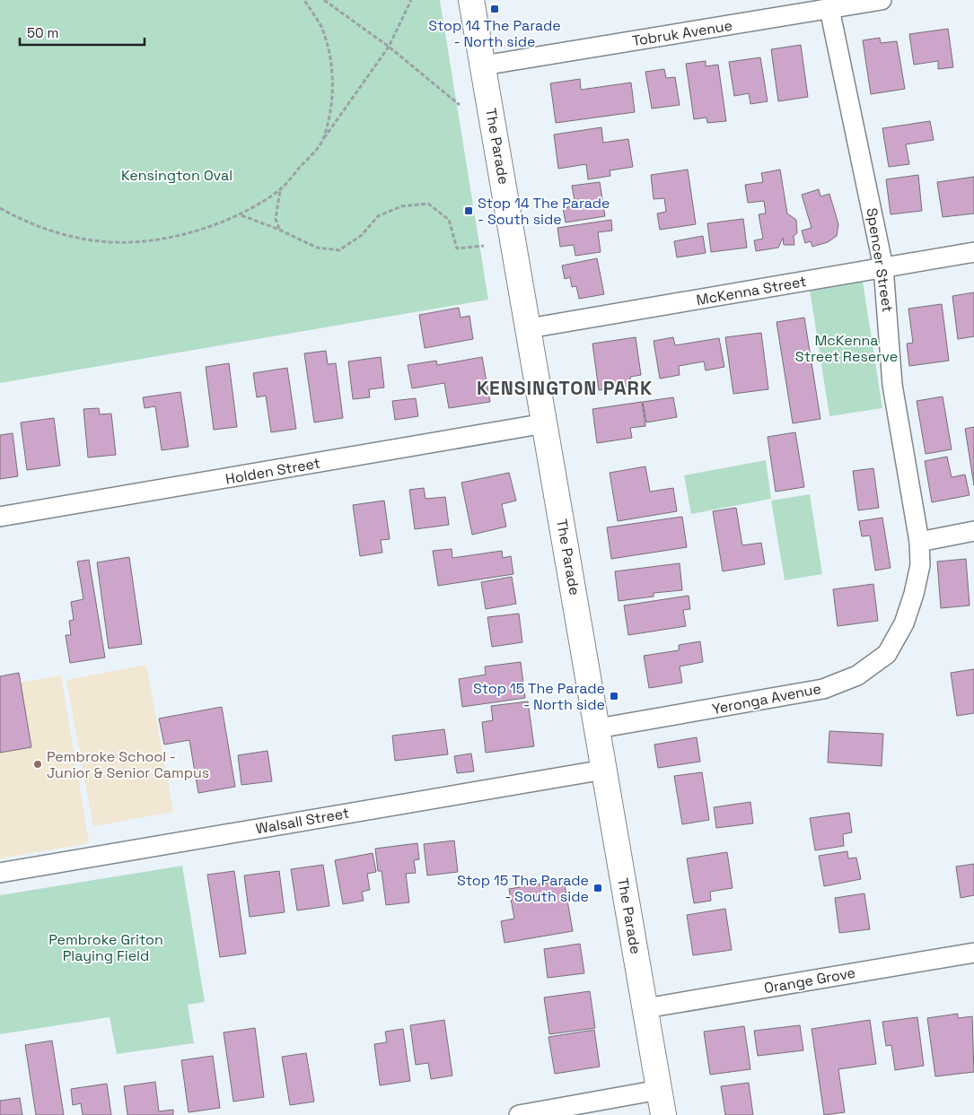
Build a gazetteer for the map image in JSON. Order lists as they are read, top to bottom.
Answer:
{
  "streets": {
    "main road": ["The Parade"],
    "street": [
      "Tobruk Avenue",
      "Spencer Street",
      "McKenna Street",
      "Holden Street",
      "Yeronga Avenue",
      "Walsall Street",
      "Orange Grove"
    ]
  },
  "crossings": [
    ["Tobruk Avenue", "The Parade"],
    ["Tobruk Avenue", "Spencer Street"],
    ["The Parade", "McKenna Street"],
    ["The Parade", "Holden Street"],
    ["The Parade", "Yeronga Avenue"],
    ["The Parade", "Walsall Street"],
    ["The Parade", "Orange Grove"],
    ["Spencer Street", "McKenna Street"],
    ["Spencer Street", "Yeronga Avenue"]
  ],
  "districts": ["KENSINGTON PARK"],
  "parks": ["Kensington Oval", "McKenna Street Reserve", "Pembroke Griton Playing Field"],
  "places": {
    "transit": [
      "Stop 14 The Parade - North side",
      "Stop 14 The Parade - South side",
      "Stop 15 The Parade - North side",
      "Stop 15 The Parade - South side"
    ],
    "other": ["Pembroke School - Junior & Senior Campus"]
  },
  "scale_bar": "50 m"
}
